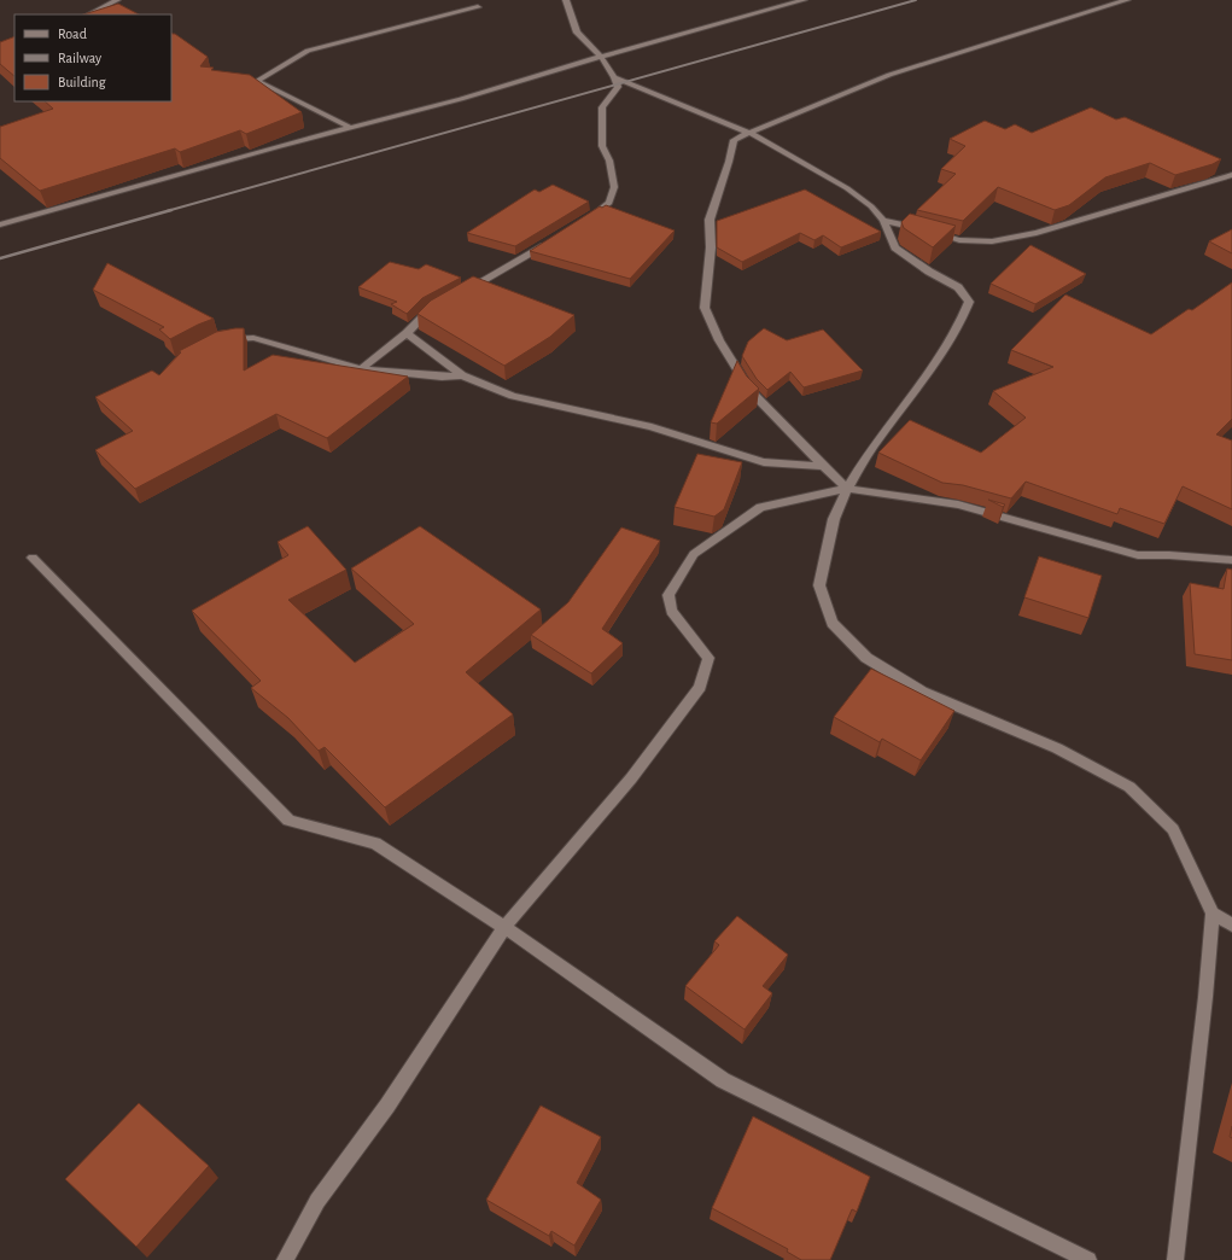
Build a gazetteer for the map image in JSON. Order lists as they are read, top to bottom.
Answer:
{
  "legend": ["Road", "Railway", "Building"]
}
